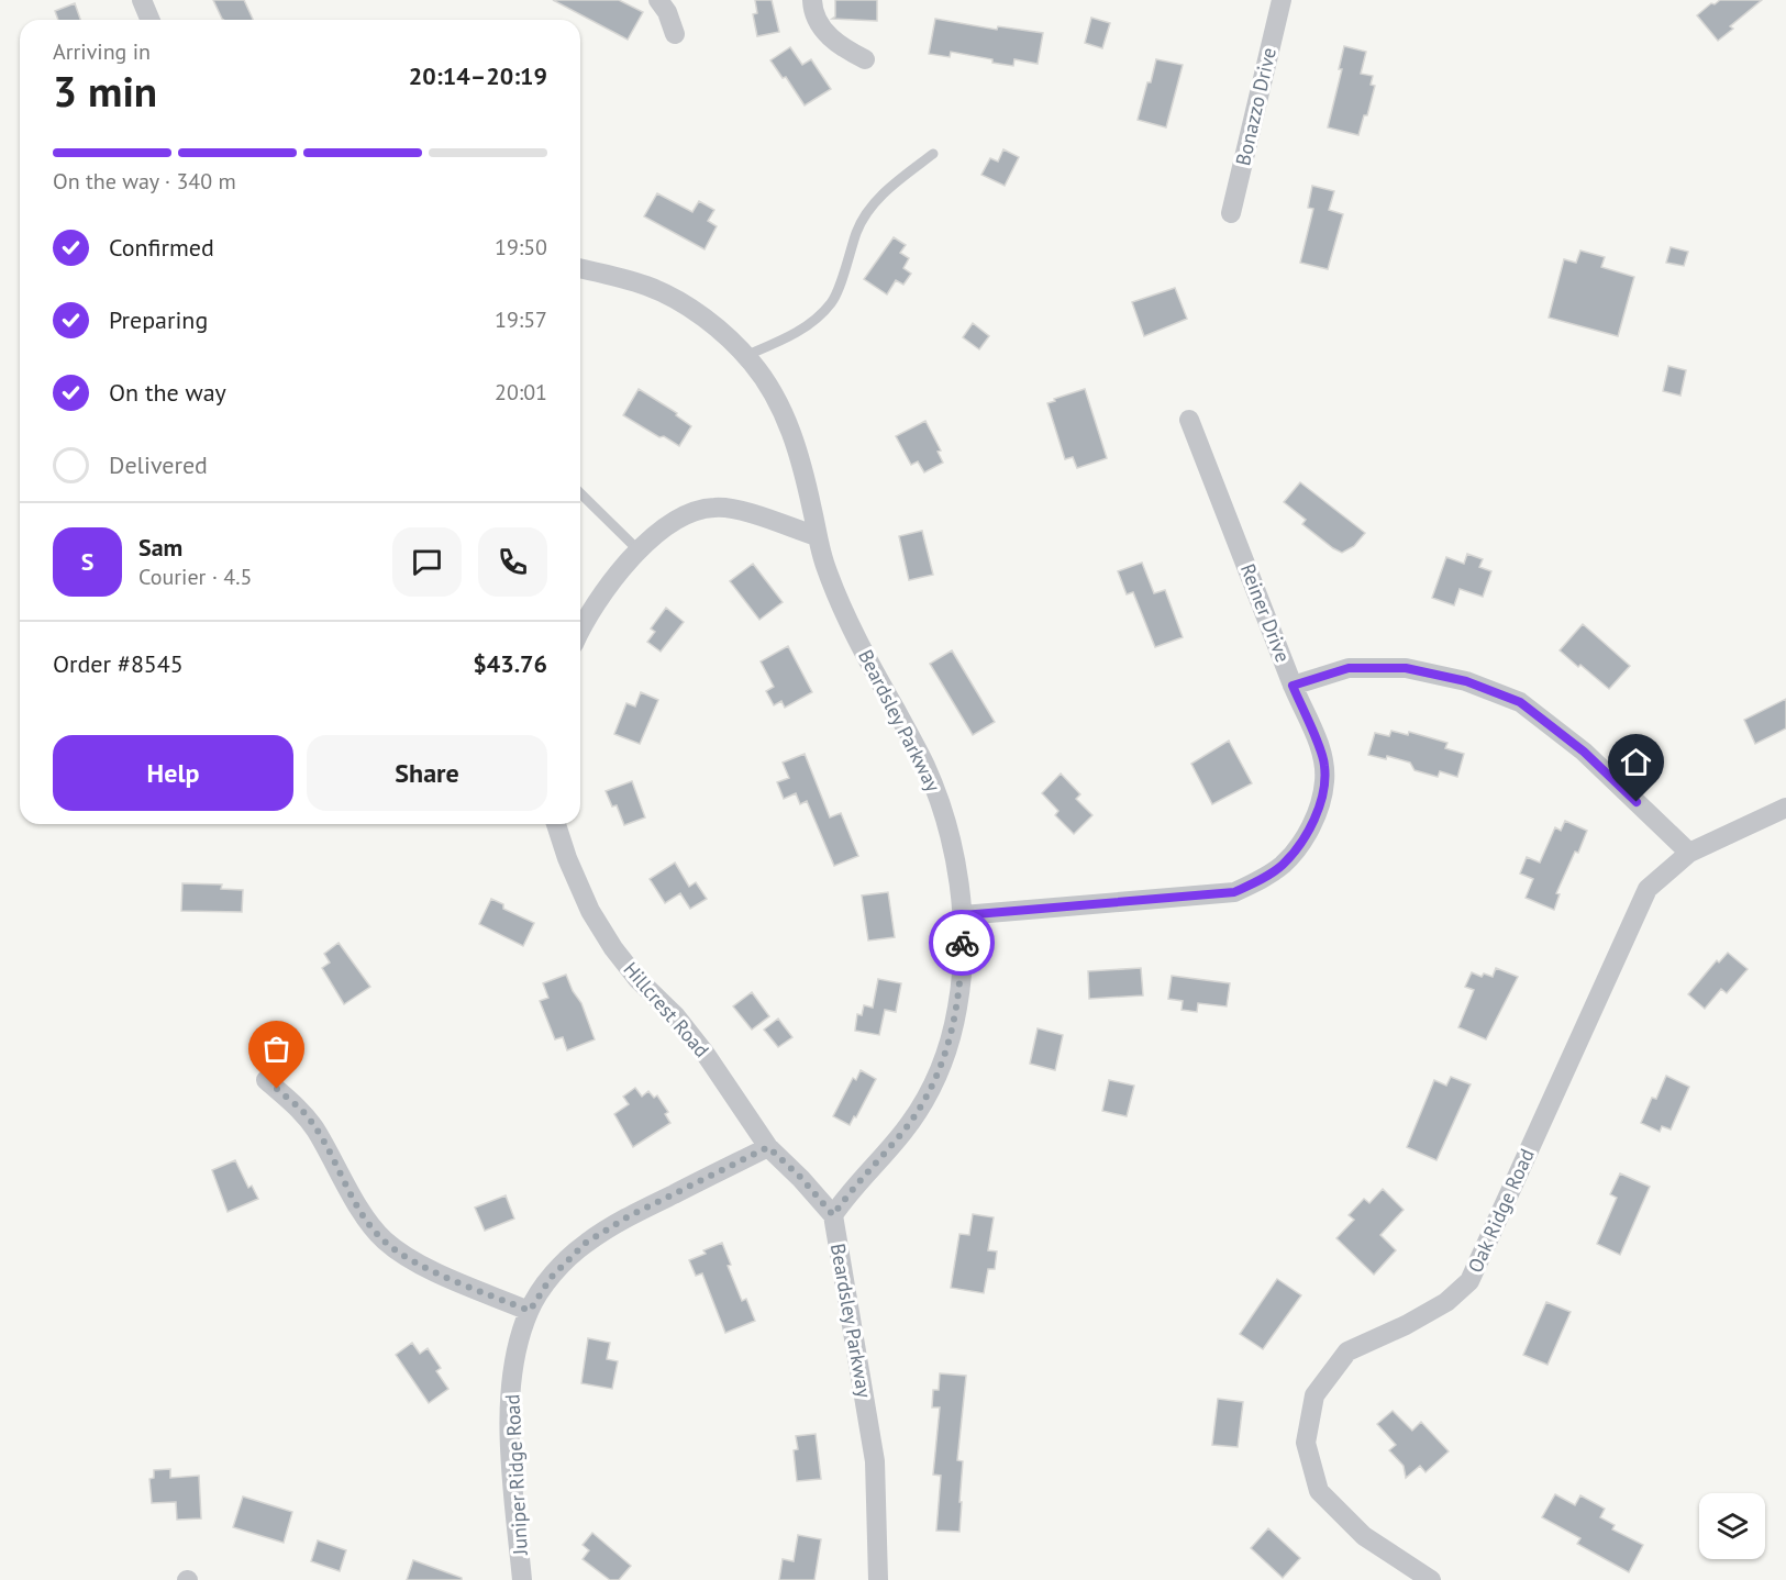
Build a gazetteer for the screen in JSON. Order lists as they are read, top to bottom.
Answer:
{
  "streets": {
    "street": [
      "Bonazzo Drive",
      "Reiner Drive",
      "Beardsley Parkway",
      "Hillcrest Road",
      "Oak Ridge Road",
      "Juniper Ridge Road"
    ]
  },
  "crossings": [
    ["Reiner Drive", "Beardsley Parkway"],
    ["Beardsley Parkway", "Hillcrest Road"],
    ["Hillcrest Road", "Juniper Ridge Road"]
  ],
  "page": {
    "heading": ["3 min", "Arriving in", "20:14–20:19"],
    "panel": [
      "Sam",
      "Courier · 4.5",
      "Order #8545",
      "$43.76"
    ],
    "bar": "On the way · 340 m",
    "list": [
      ["Confirmed", "19:50"],
      ["Preparing", "19:57"],
      ["On the way", "20:01"],
      "Delivered"
    ],
    "round": "S",
    "buttons": ["Help", "Share"]
  }
}
